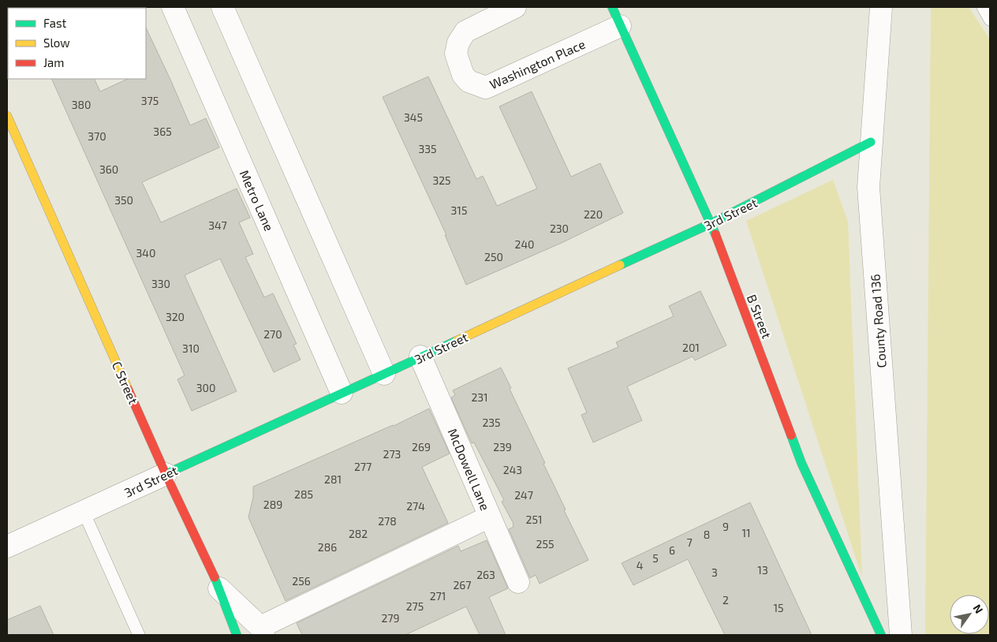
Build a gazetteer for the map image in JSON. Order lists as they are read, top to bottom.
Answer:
{
  "streets": {
    "street": [
      "Washington Place",
      "Metro Lane",
      "3rd Street",
      "B Street",
      "County Road 136",
      "C Street",
      "McDowell Lane"
    ]
  },
  "crossings": [
    ["Washington Place", "B Street"],
    ["Metro Lane", "3rd Street"],
    ["3rd Street", "B Street"],
    ["3rd Street", "County Road 136"],
    ["3rd Street", "C Street"],
    ["3rd Street", "McDowell Lane"]
  ],
  "house_numbers": [
    "375",
    "380",
    "345",
    "365",
    "370",
    "335",
    "360",
    "325",
    "350",
    "315",
    "220",
    "347",
    "230",
    "240",
    "340",
    "250",
    "330",
    "320",
    "270",
    "201",
    "310",
    "300",
    "231",
    "235",
    "269",
    "239",
    "273",
    "277",
    "243",
    "281",
    "285",
    "247",
    "289",
    "274",
    "251",
    "278",
    "9",
    "11",
    "282",
    "8",
    "7",
    "255",
    "286",
    "6",
    "5",
    "4",
    "13",
    "3",
    "263",
    "256",
    "267",
    "271",
    "2",
    "275",
    "15",
    "279"
  ],
  "legend": ["Fast", "Slow", "Jam"],
  "north": "top right"
}
